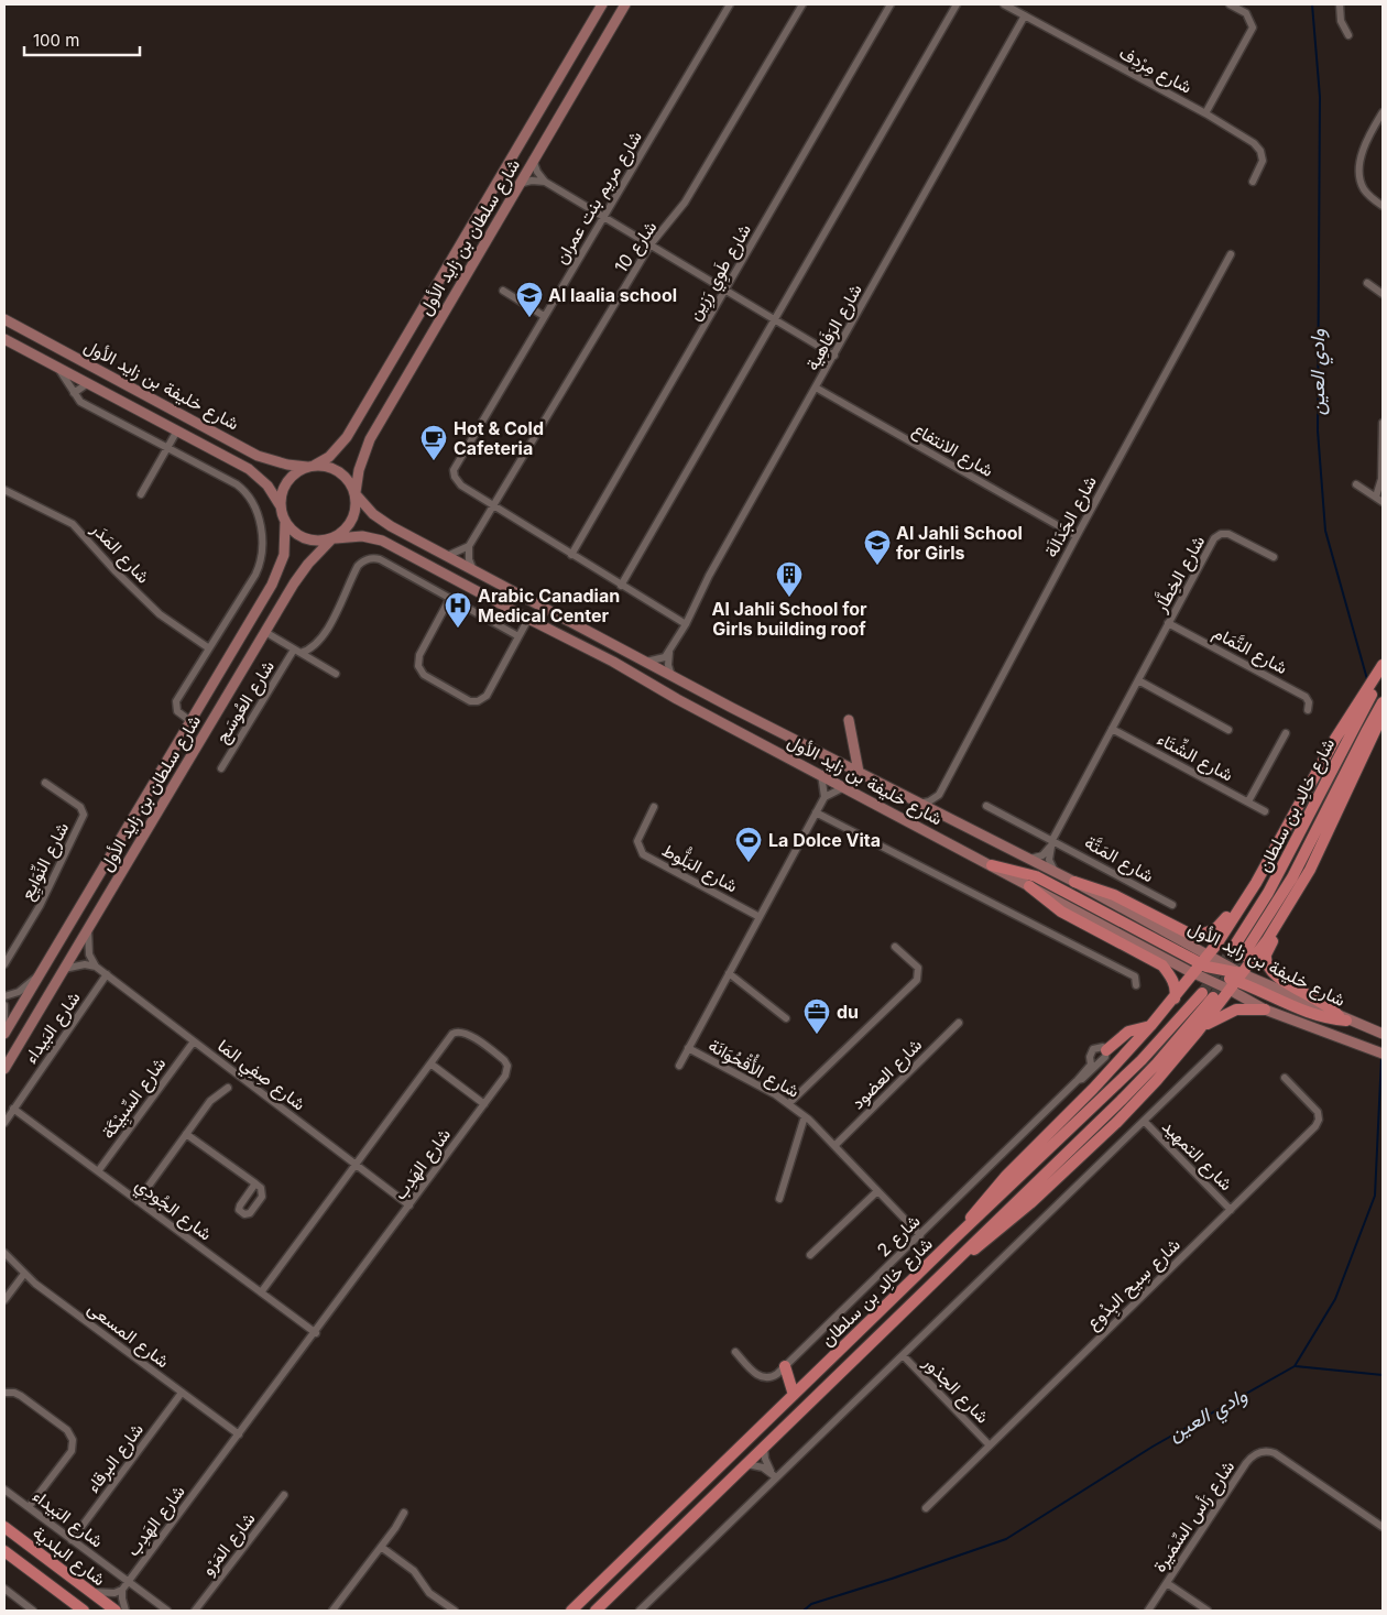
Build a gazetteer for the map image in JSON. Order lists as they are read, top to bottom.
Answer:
{
  "streets": {
    "main road": [
      "شارع سلطان بن زايد الأول",
      "شارع خليفة بن زايد الأول",
      "شارع خالِد بن سلطان",
      "شارع البلدية"
    ],
    "street": [
      "شارع مِرْدِف",
      "شارع مريم بنت عمران",
      "شارع 10",
      "شارع طَوِي رَزِين",
      "شارع الرَفَاهِية",
      "شارع الانتفاع",
      "شارع الجَدَالَة",
      "شارع المَدَر",
      "شارع الخِطَّار",
      "شارع التَّمَام",
      "شارع العُوسَج",
      "شارع الشِّتَاء",
      "شارع المَتَّة",
      "شارع النِّوَايِع",
      "شارع البَلُّوط",
      "شارع البَيداء",
      "شارع الأُقْحُوَانَة",
      "شارع العضود",
      "شارع صِفِي المَا",
      "شارع السِّبِيْكَة",
      "شارع التمهيد",
      "شارع الهَدِب",
      "شارع الجُودِي",
      "شارع 2",
      "شارع سِيح البِدُوع",
      "شارع المسعى",
      "شارع الجذور",
      "شارع البرقاء",
      "شارع رَأس السِّمَيرة",
      "شارع المَرْو"
    ]
  },
  "crossings": [
    ["شارع مِرْدِف", "شارع الرَفَاهِية"],
    ["شارع مريم بنت عمران", "شارع 10"],
    ["شارع مريم بنت عمران", "شارع طَوِي رَزِين"],
    ["شارع مريم بنت عمران", "شارع الرَفَاهِية"],
    ["شارع سلطان بن زايد الأول", "شارع خليفة بن زايد الأول"],
    ["شارع سلطان بن زايد الأول", "شارع العُوسَج"],
    ["شارع الرَفَاهِية", "شارع الانتفاع"],
    ["شارع الانتفاع", "شارع الجَدَالَة"],
    ["شارع الخِطَّار", "شارع التَّمَام"],
    ["شارع الخِطَّار", "شارع الشِّتَاء"],
    ["شارع الخِطَّار", "شارع المَتَّة"],
    ["شارع البَلُّوط", "شارع الأُقْحُوَانَة"],
    ["شارع البَيداء", "شارع صِفِي المَا"],
    ["شارع البَيداء", "شارع الهَدِب"],
    ["شارع البَيداء", "شارع الجُودِي"],
    ["شارع البَيداء", "شارع البرقاء"],
    ["شارع الأُقْحُوَانَة", "شارع العضود"],
    ["شارع الأُقْحُوَانَة", "شارع 2"],
    ["شارع صِفِي المَا", "شارع السِّبِيْكَة"],
    ["شارع صِفِي المَا", "شارع الهَدِب"],
    ["شارع السِّبِيْكَة", "شارع الجُودِي"],
    ["شارع التمهيد", "شارع سِيح البِدُوع"],
    ["شارع الهَدِب", "شارع الجُودِي"],
    ["شارع الهَدِب", "شارع المسعى"],
    ["شارع سِيح البِدُوع", "شارع الجذور"],
    ["شارع المسعى", "شارع البرقاء"]
  ],
  "water": ["وادي العين"],
  "places": {
    "school or university": ["Al laalia school", "Al Jahli School for Girls"],
    "cafe": ["Hot & Cold Cafeteria"],
    "building": ["Al Jahli School for Girls building roof"],
    "hospital": ["Arabic Canadian Medical Center"],
    "sports": ["La Dolce Vita"],
    "office": ["du"]
  },
  "scale_bar": "100 m"
}
